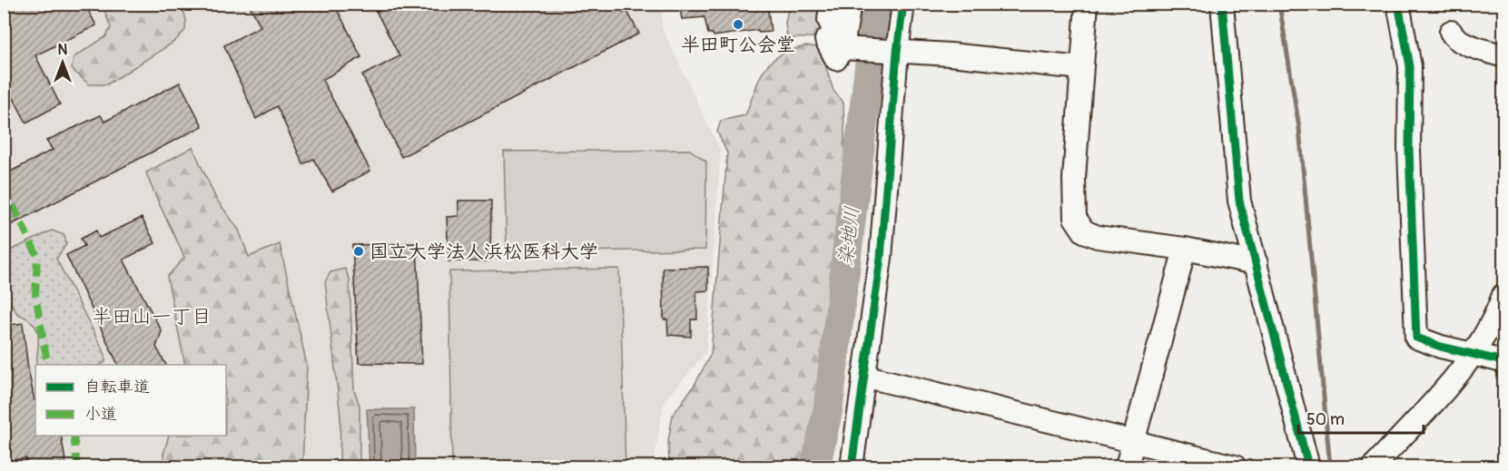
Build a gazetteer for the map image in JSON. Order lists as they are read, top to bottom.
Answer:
{
  "districts": ["半田山一丁目"],
  "water": ["染地川"],
  "places": ["半田町公会堂", "国立大学法人浜松医科大学"],
  "legend": ["自転車道", "小道"],
  "scale_bar": "50 m",
  "north": "top"
}
